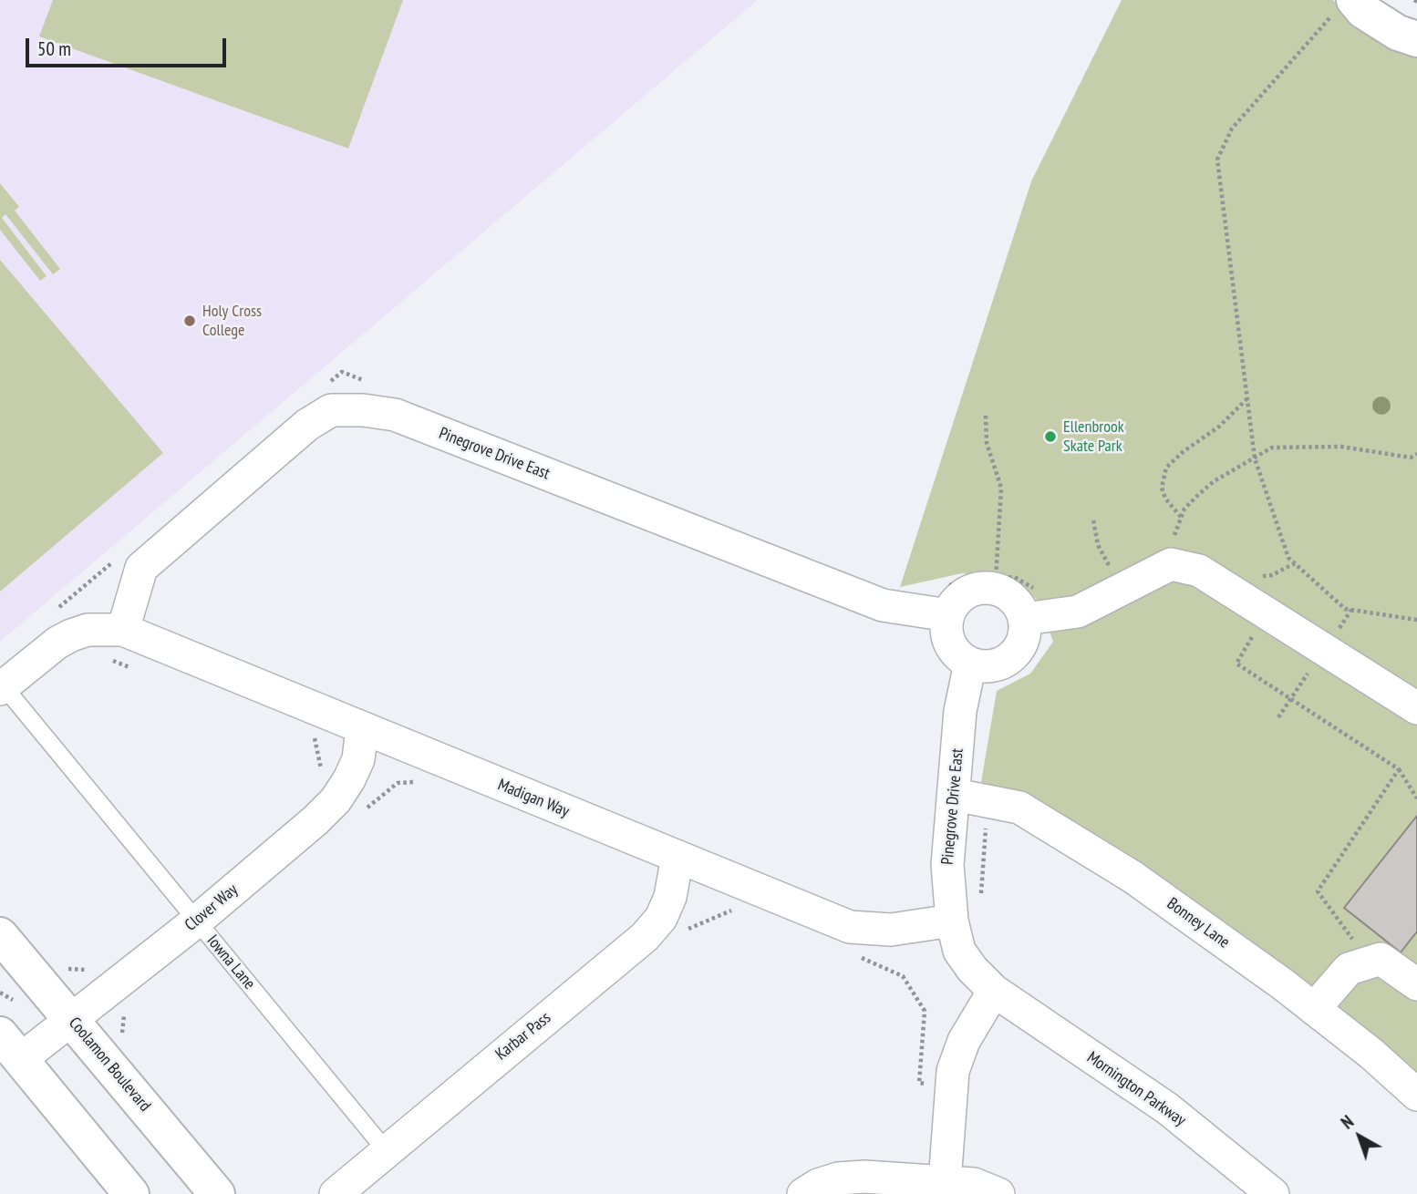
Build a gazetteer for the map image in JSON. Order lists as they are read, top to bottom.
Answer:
{
  "streets": {
    "street": [
      "Pinegrove Drive East",
      "Madigan Way",
      "Clover Way",
      "Bonney Lane",
      "Karbar Pass",
      "Coolamon Boulevard",
      "Mornington Parkway"
    ],
    "lane": ["Iowna Lane"]
  },
  "crossings": [
    ["Pinegrove Drive East", "Madigan Way"],
    ["Pinegrove Drive East", "Bonney Lane"],
    ["Pinegrove Drive East", "Mornington Parkway"],
    ["Madigan Way", "Clover Way"],
    ["Madigan Way", "Karbar Pass"],
    ["Clover Way", "Iowna Lane"],
    ["Clover Way", "Coolamon Boulevard"],
    ["Iowna Lane", "Karbar Pass"]
  ],
  "places": ["Holy Cross College", "Ellenbrook Skate Park"],
  "scale_bar": "50 m",
  "north": "top left"
}
